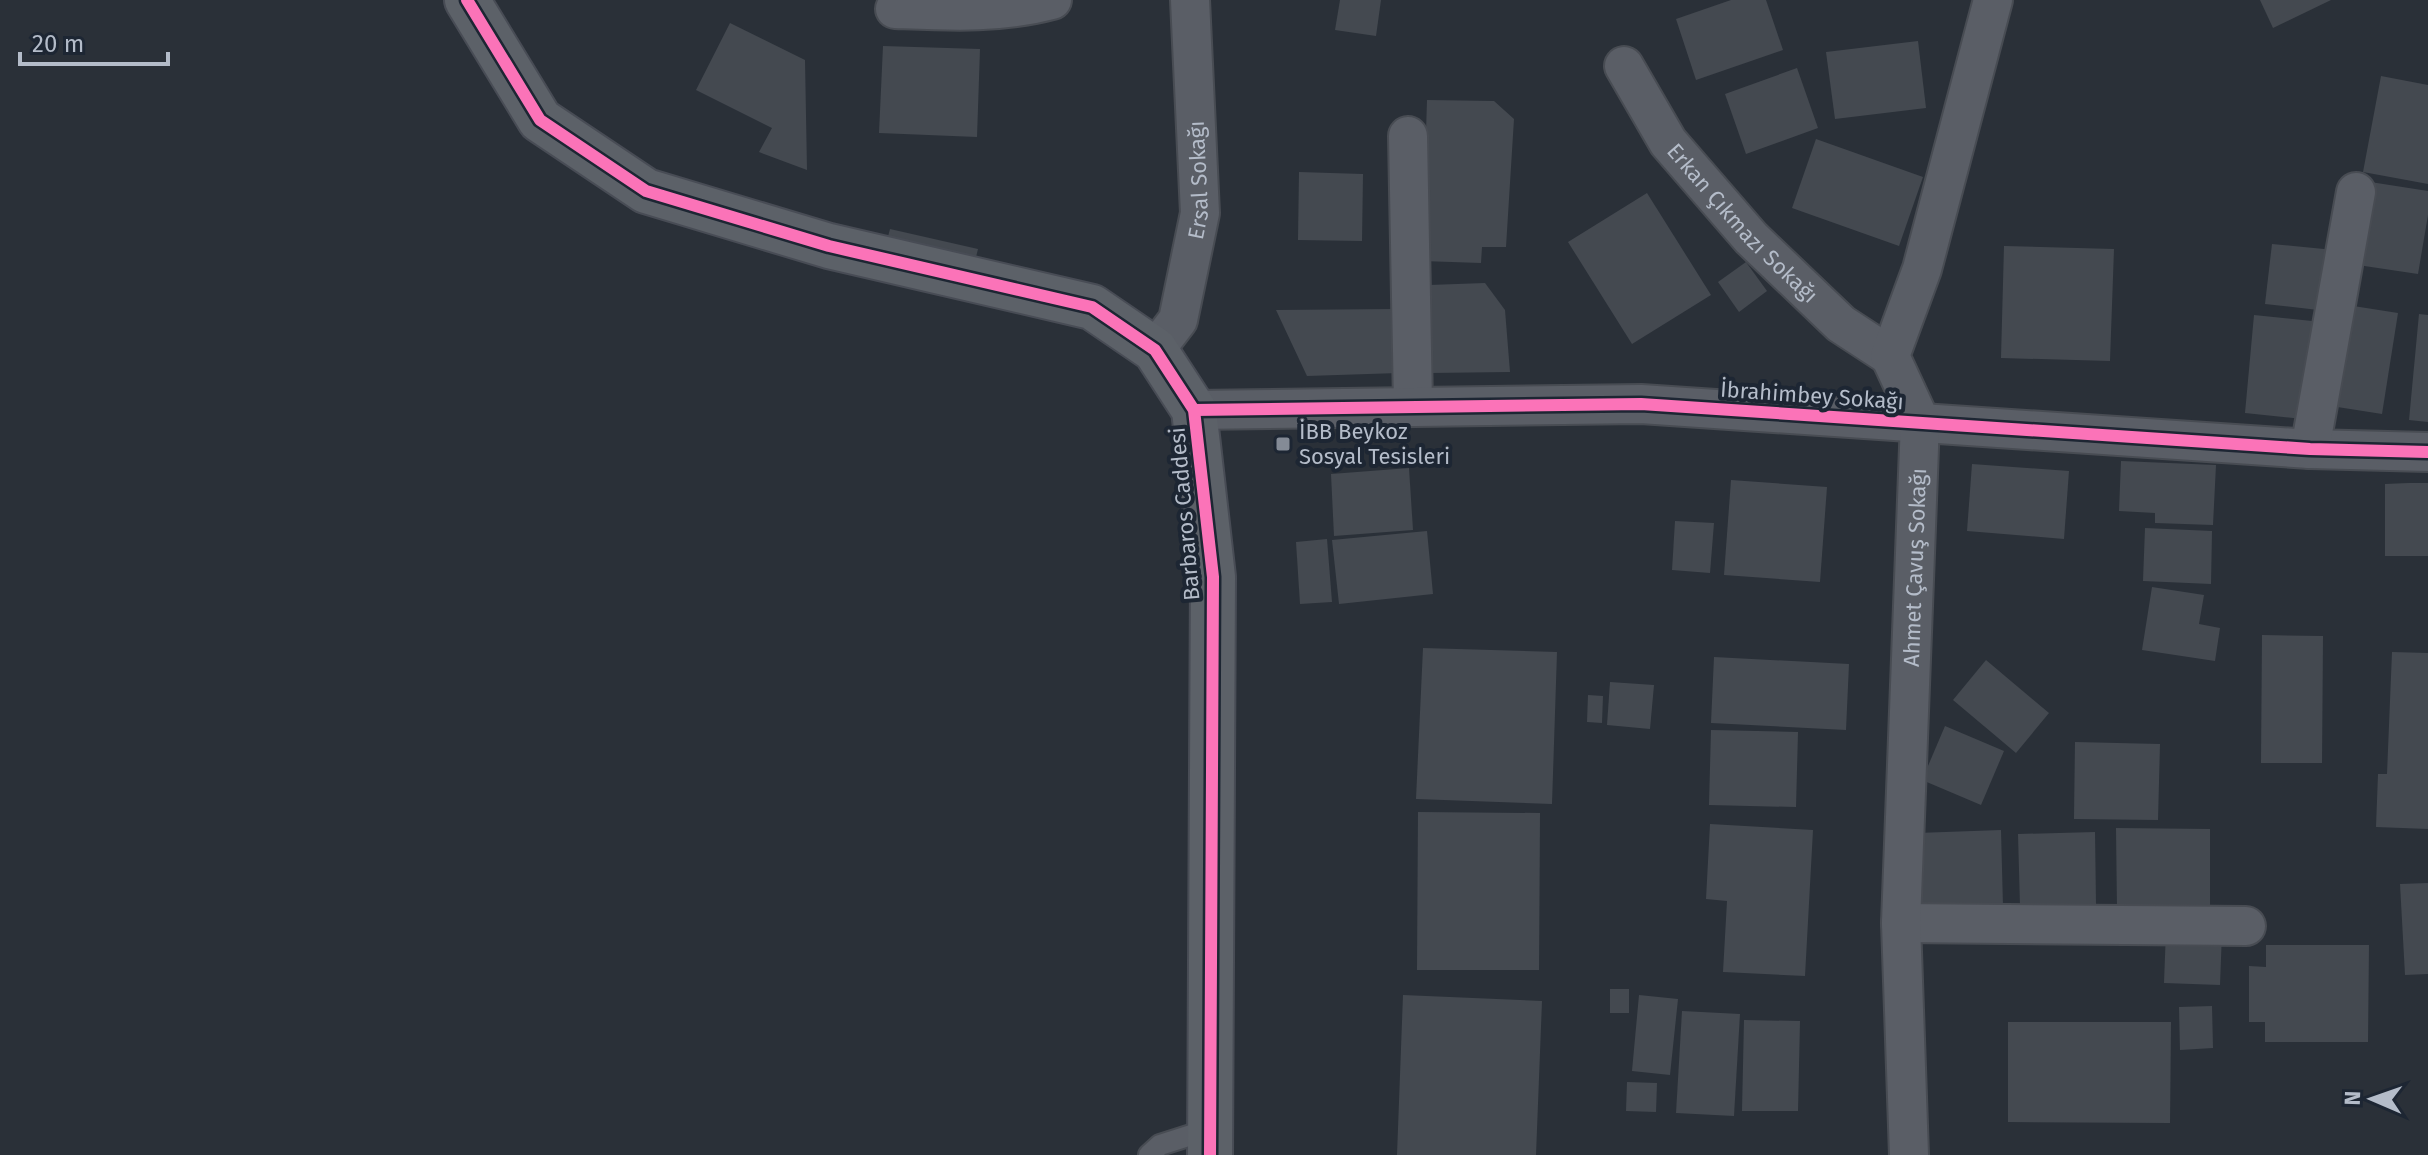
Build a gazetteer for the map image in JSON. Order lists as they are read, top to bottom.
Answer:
{
  "streets": {
    "main road": ["Barbaros Caddesi"],
    "street": [
      "Ersal Sokağı",
      "Erkan Çıkmazı Sokağı",
      "İbrahimbey Sokağı",
      "Ahmet Çavuş Sokağı"
    ]
  },
  "crossings": [
    ["Ersal Sokağı", "Barbaros Caddesi"],
    ["Erkan Çıkmazı Sokağı", "Ahmet Çavuş Sokağı"],
    ["İbrahimbey Sokağı", "Barbaros Caddesi"],
    ["İbrahimbey Sokağı", "Ahmet Çavuş Sokağı"]
  ],
  "places": {
    "transit": ["İBB Beykoz Sosyal Tesisleri"]
  },
  "scale_bar": "20 m",
  "north": "left"
}
